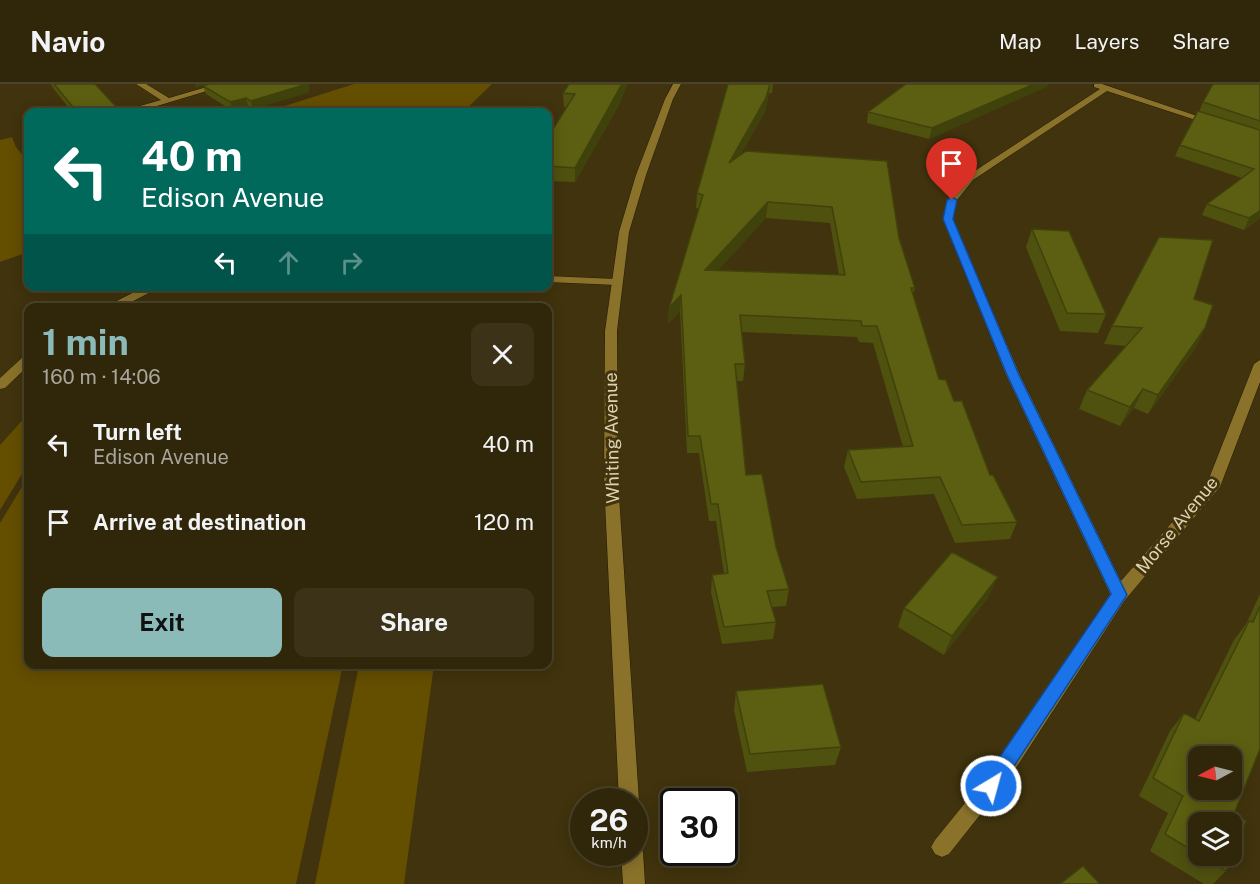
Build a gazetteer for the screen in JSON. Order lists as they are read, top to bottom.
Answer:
{
  "streets": {
    "street": ["Whiting Avenue", "Morse Avenue"]
  },
  "north": "left",
  "page": {
    "header": "Navio",
    "nav": ["Map", "Layers", "Share"],
    "turn": ["40 m", "Edison Avenue"],
    "heading": ["1 min", "160 m · 14:06"],
    "list": [
      {
        "name": "Turn left",
        "note": "Edison Avenue",
        "value": "40 m"
      },
      {
        "name": "Arrive at destination",
        "value": "120 m"
      }
    ],
    "buttons": ["Exit", "Share"],
    "speed": "26 km/h",
    "limit": "30"
  }
}
